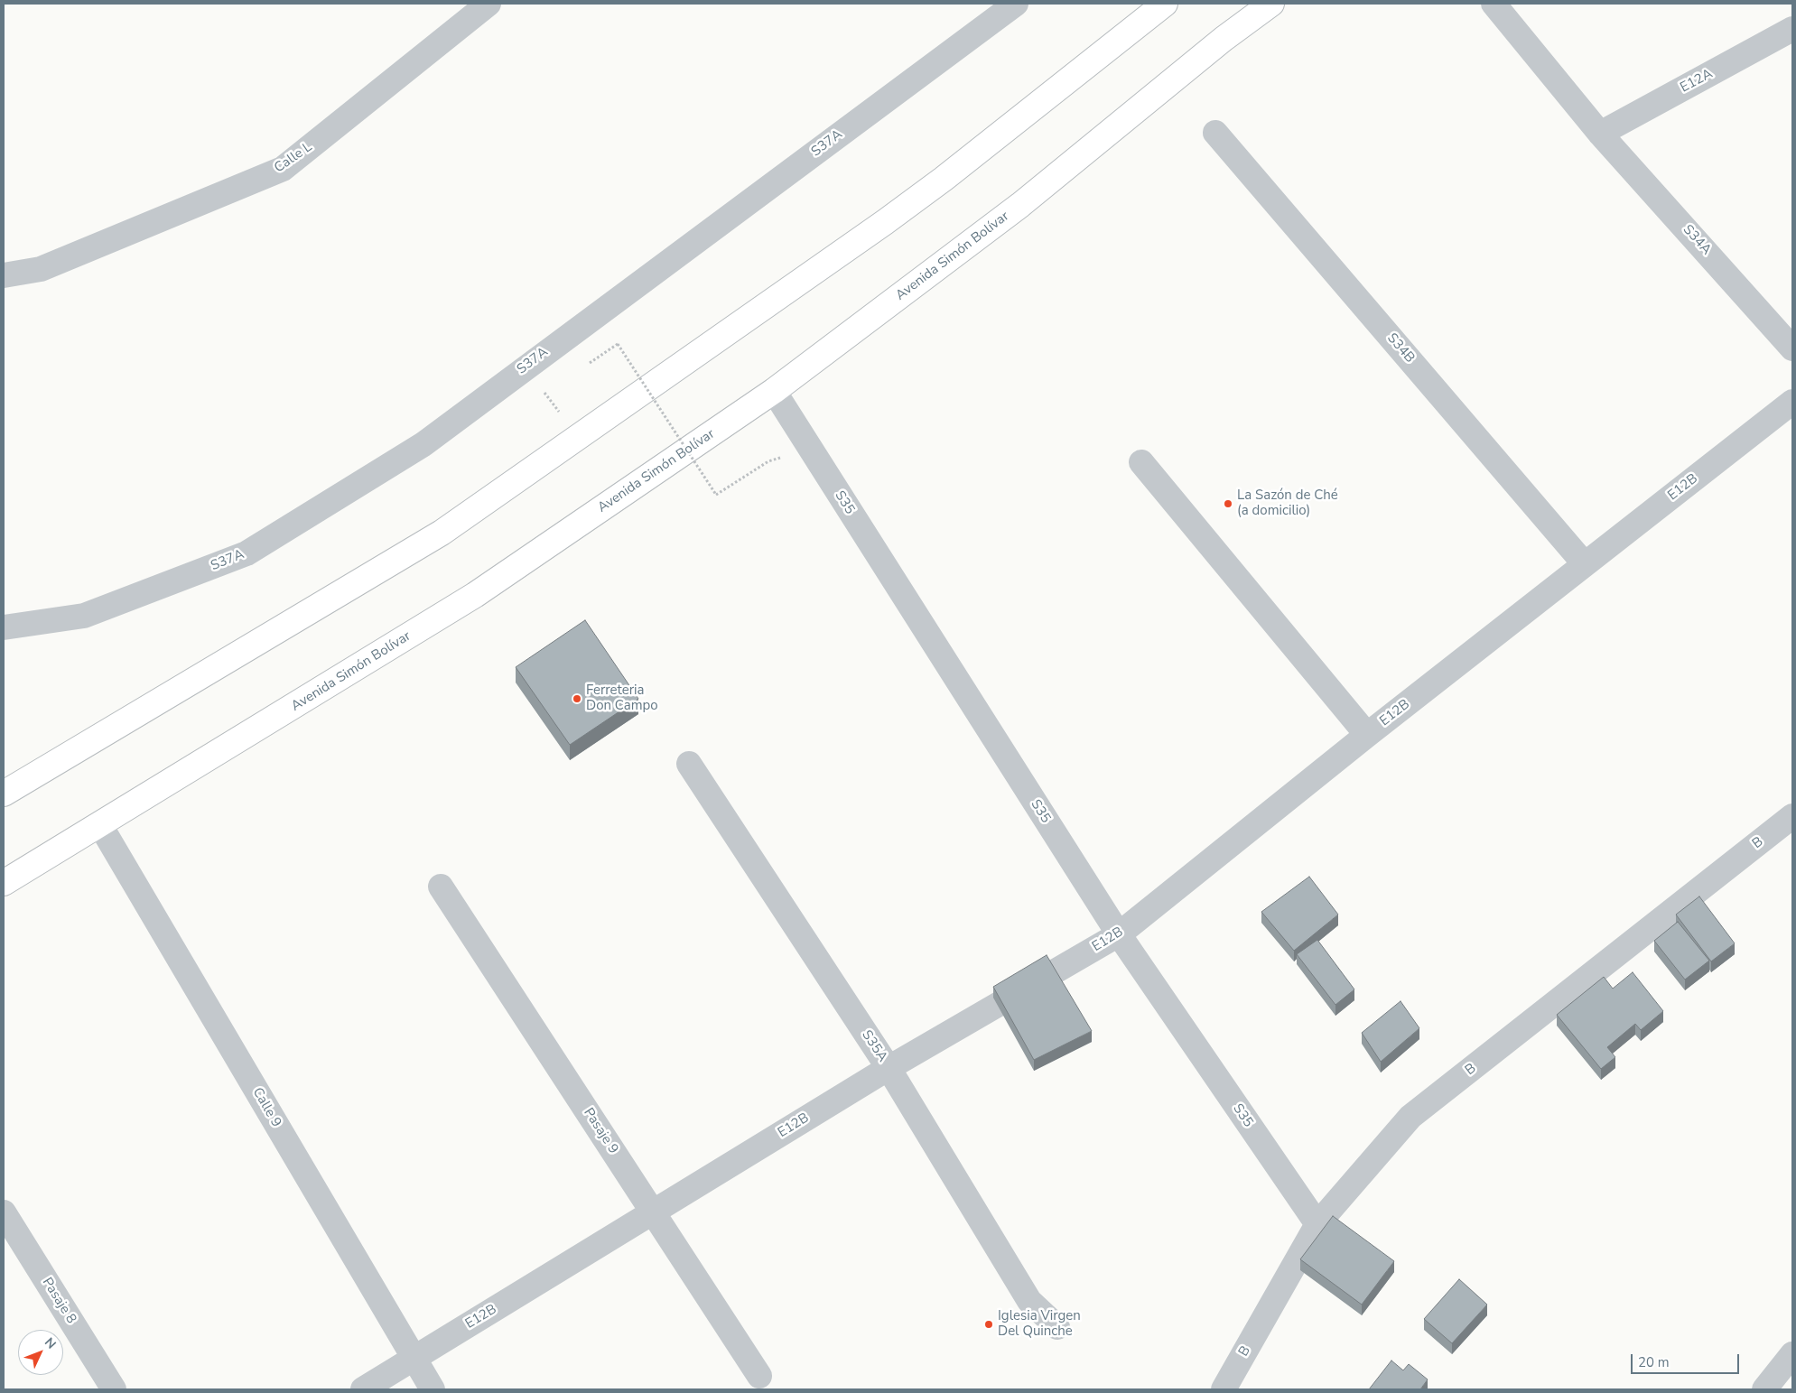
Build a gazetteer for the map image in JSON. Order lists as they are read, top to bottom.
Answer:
{
  "streets": {
    "highway": ["Avenida Simón Bolívar"],
    "street": [
      "E12A",
      "S37A",
      "Calle L",
      "S34A",
      "S34B",
      "E12B",
      "S35",
      "B",
      "S35A",
      "Calle 9",
      "Pasaje 9",
      "Pasaje 8"
    ]
  },
  "crossings": [
    ["E12A", "S34A"],
    ["Avenida Simón Bolívar", "S35"],
    ["Avenida Simón Bolívar", "Calle 9"],
    ["S34B", "E12B"],
    ["E12B", "S35"],
    ["E12B", "S35A"],
    ["E12B", "Calle 9"],
    ["E12B", "Pasaje 9"],
    ["S35", "B"]
  ],
  "places": ["La Sazón de Ché (a domicilio)", "Ferreteria Don Campo", "Iglesia Virgen Del Quinche"],
  "scale_bar": "20 m",
  "north": "top right"
}
